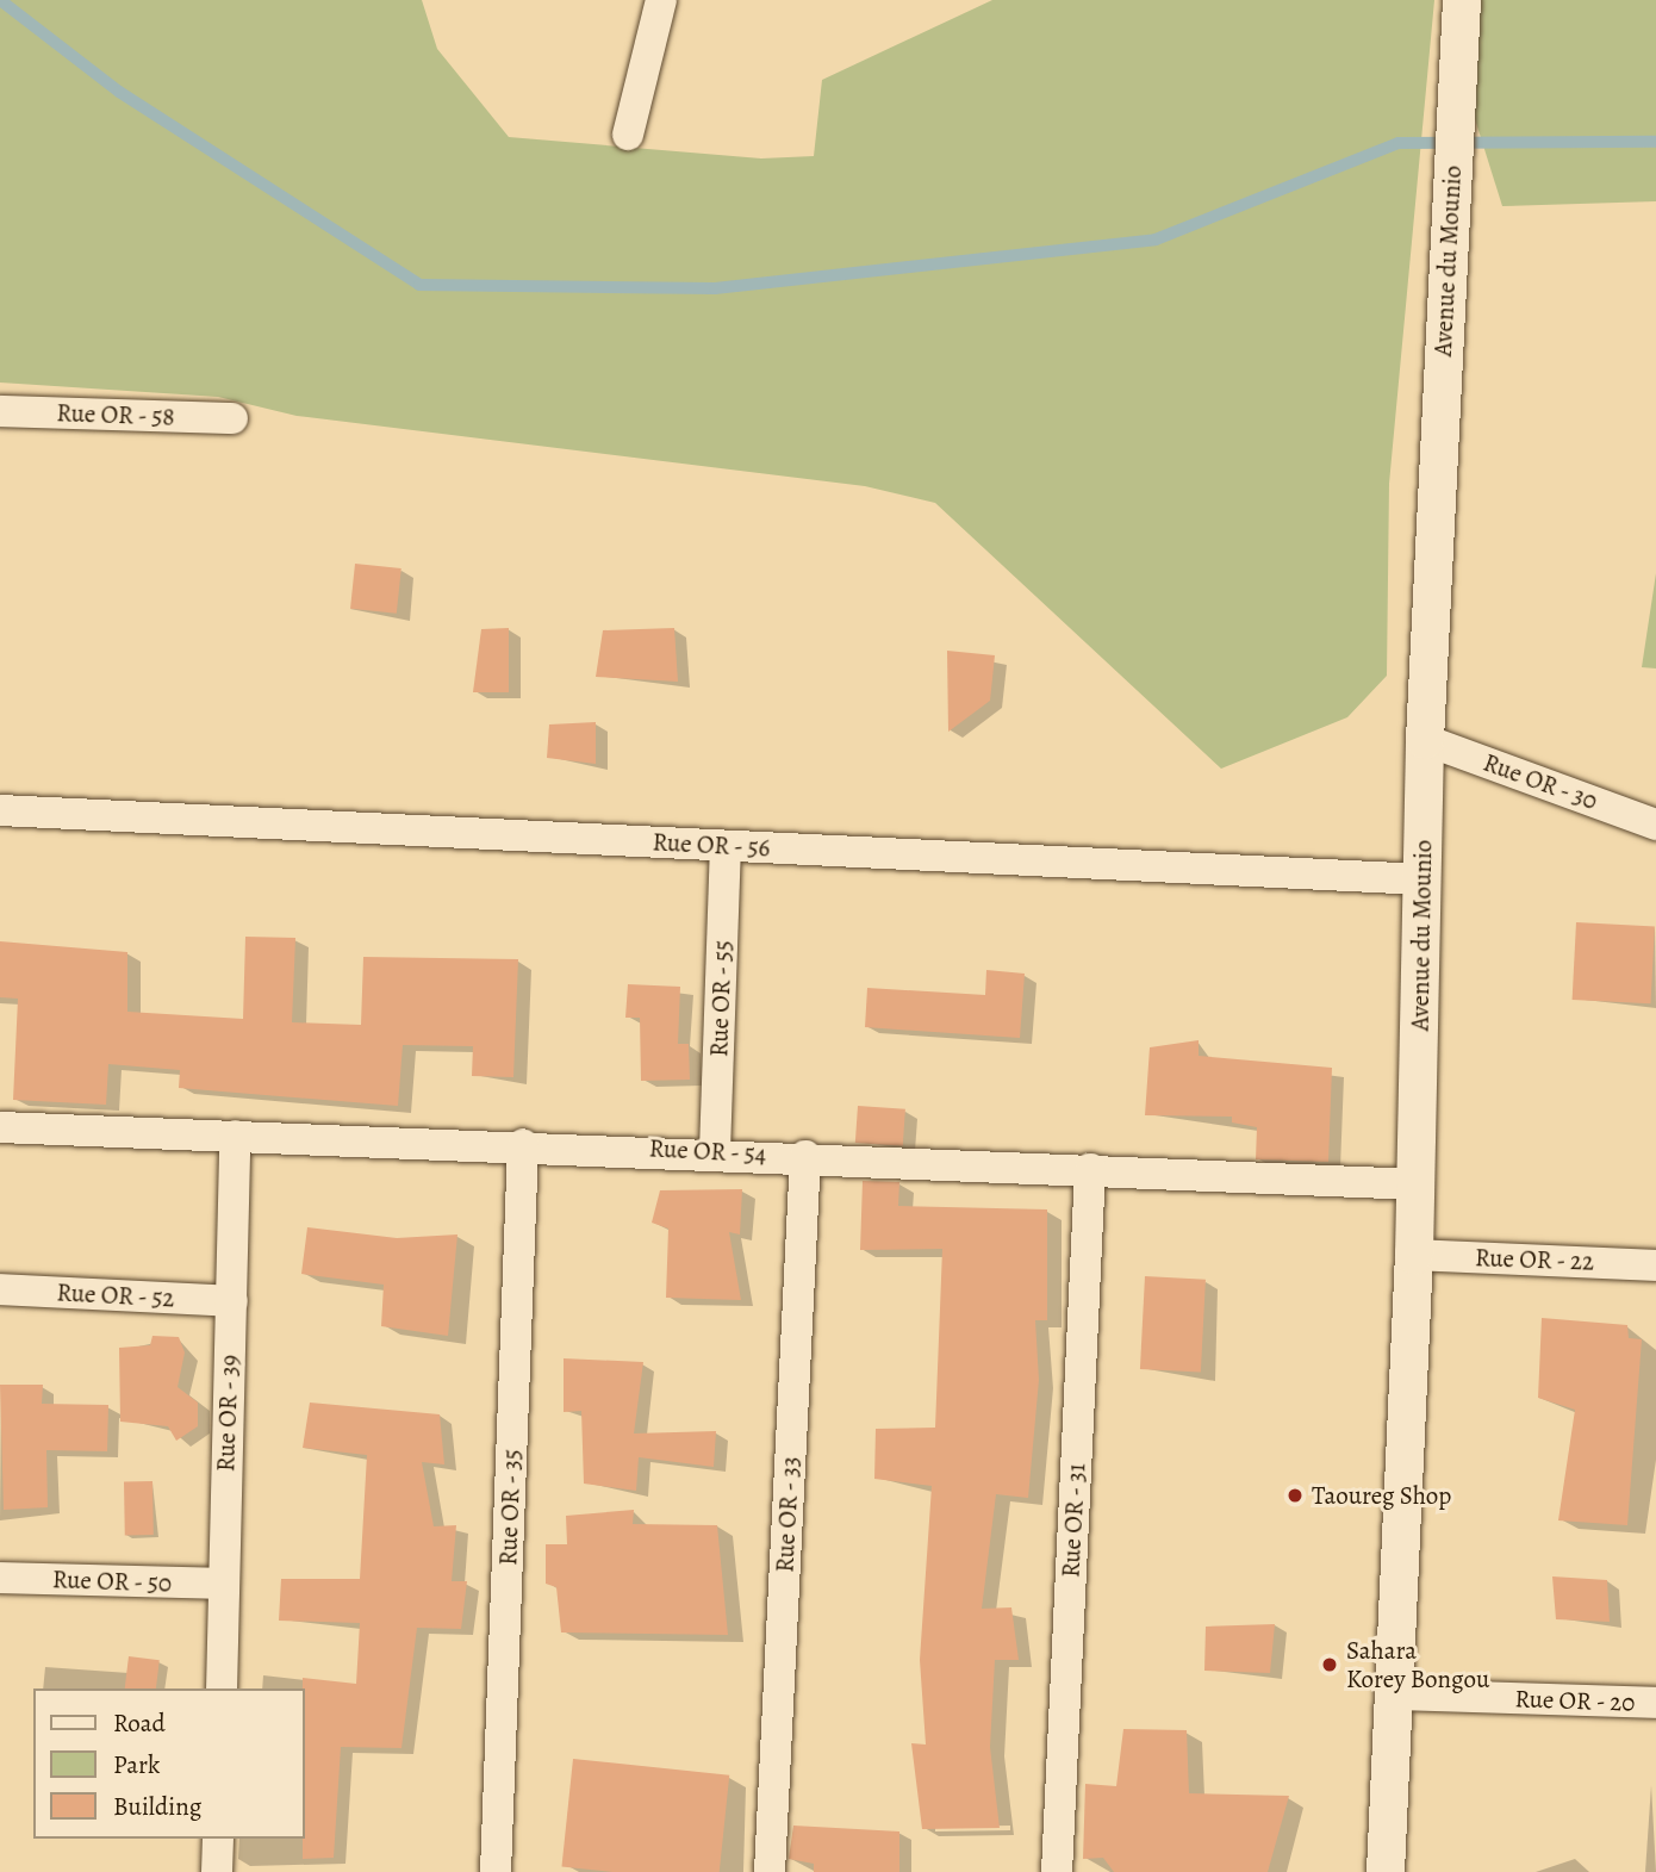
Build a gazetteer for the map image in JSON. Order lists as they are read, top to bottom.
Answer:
{
  "streets": {
    "street": [
      "Avenue du Mounio",
      "Rue OR - 58",
      "Rue OR - 30",
      "Rue OR - 56",
      "Rue OR - 55",
      "Rue OR - 54",
      "Rue OR - 22",
      "Rue OR - 52",
      "Rue OR - 39",
      "Rue OR - 35",
      "Rue OR - 33",
      "Rue OR - 31",
      "Rue OR - 50",
      "Rue OR - 20"
    ]
  },
  "crossings": [
    ["Avenue du Mounio", "Rue OR - 30"],
    ["Avenue du Mounio", "Rue OR - 56"],
    ["Avenue du Mounio", "Rue OR - 54"],
    ["Avenue du Mounio", "Rue OR - 22"],
    ["Avenue du Mounio", "Rue OR - 20"],
    ["Rue OR - 56", "Rue OR - 55"],
    ["Rue OR - 55", "Rue OR - 54"],
    ["Rue OR - 54", "Rue OR - 39"],
    ["Rue OR - 54", "Rue OR - 35"],
    ["Rue OR - 54", "Rue OR - 33"],
    ["Rue OR - 54", "Rue OR - 31"],
    ["Rue OR - 52", "Rue OR - 39"],
    ["Rue OR - 39", "Rue OR - 50"]
  ],
  "places": ["Taoureg Shop", "Sahara Korey Bongou"],
  "legend": ["Road", "Park", "Building"]
}
